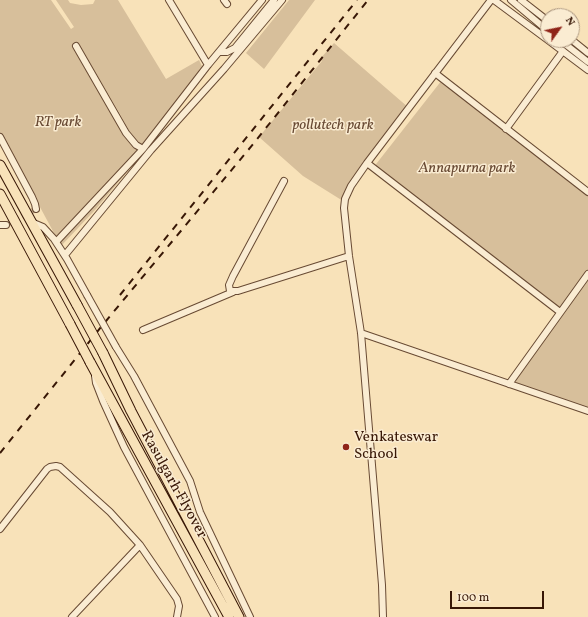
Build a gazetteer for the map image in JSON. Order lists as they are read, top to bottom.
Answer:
{
  "streets": {
    "highway": ["Rasulgarh Flyover"]
  },
  "parks": ["RT park", "pollutech park", "Annapurna park"],
  "places": ["Venkateswar School"],
  "scale_bar": "100 m",
  "north": "top right"
}
